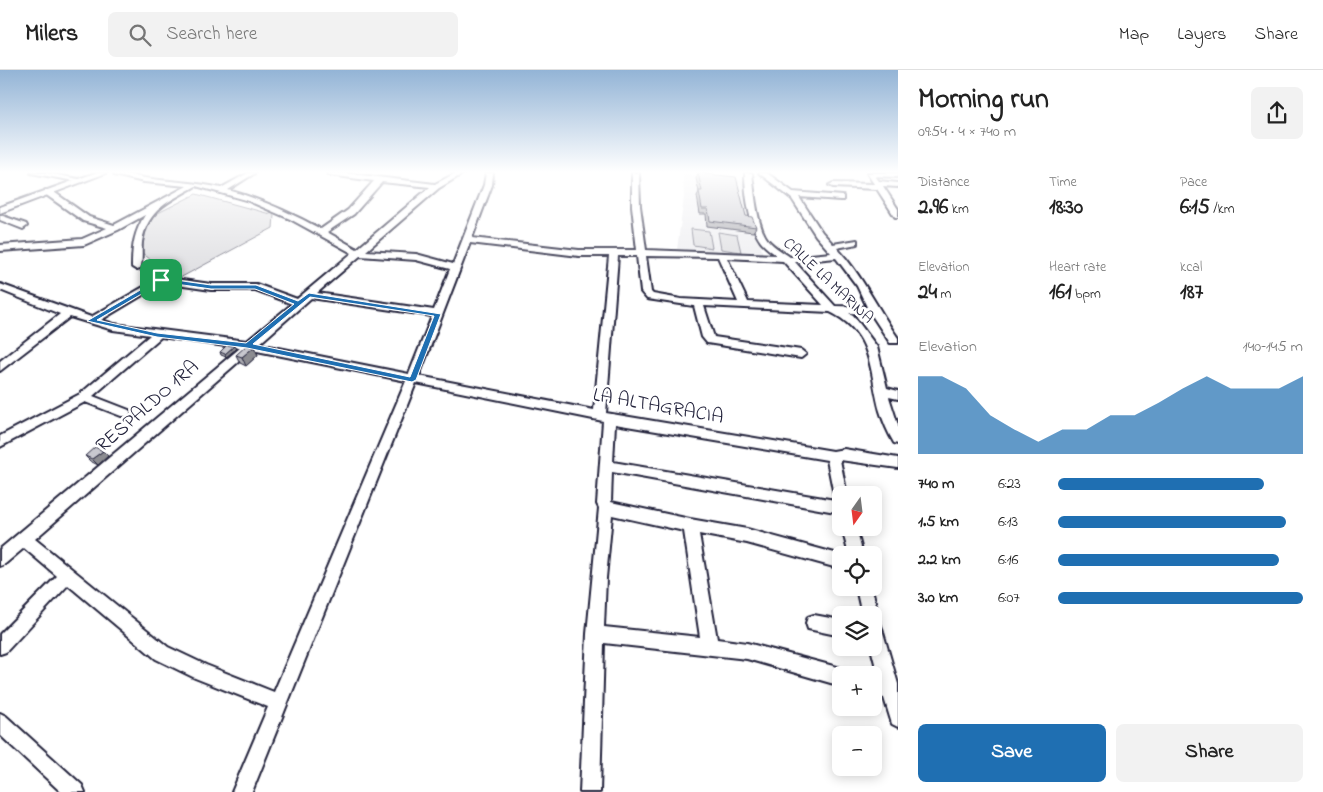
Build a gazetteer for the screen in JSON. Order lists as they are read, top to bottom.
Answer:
{
  "streets": {
    "street": ["CALLE LA MARINA", "RESPALDO 1RA", "LA ALTAGRACIA"]
  },
  "crossings": [
    ["RESPALDO 1RA", "LA ALTAGRACIA"]
  ],
  "north": "bottom",
  "page": {
    "header": "Milers",
    "search": "Search here",
    "nav": ["Map", "Layers", "Share"],
    "heading": ["Morning run", "09:54 · 4 × 740 m"],
    "stats": [
      ["Distance", "2.96 km"],
      ["Time", "18:30"],
      ["Pace", "6:15 /km"],
      ["Elevation", "24 m"],
      ["Heart rate", "161 bpm"],
      ["kcal", "187"]
    ],
    "chart": ["Elevation", "140–145 m"],
    "list": [
      {
        "name": "740 m",
        "note": "6:23"
      },
      {
        "name": "1.5 km",
        "note": "6:13"
      },
      {
        "name": "2.2 km",
        "note": "6:16"
      },
      {
        "name": "3.0 km",
        "note": "6:07"
      }
    ],
    "map_buttons": ["+", "−"],
    "buttons": ["Save", "Share"]
  }
}
